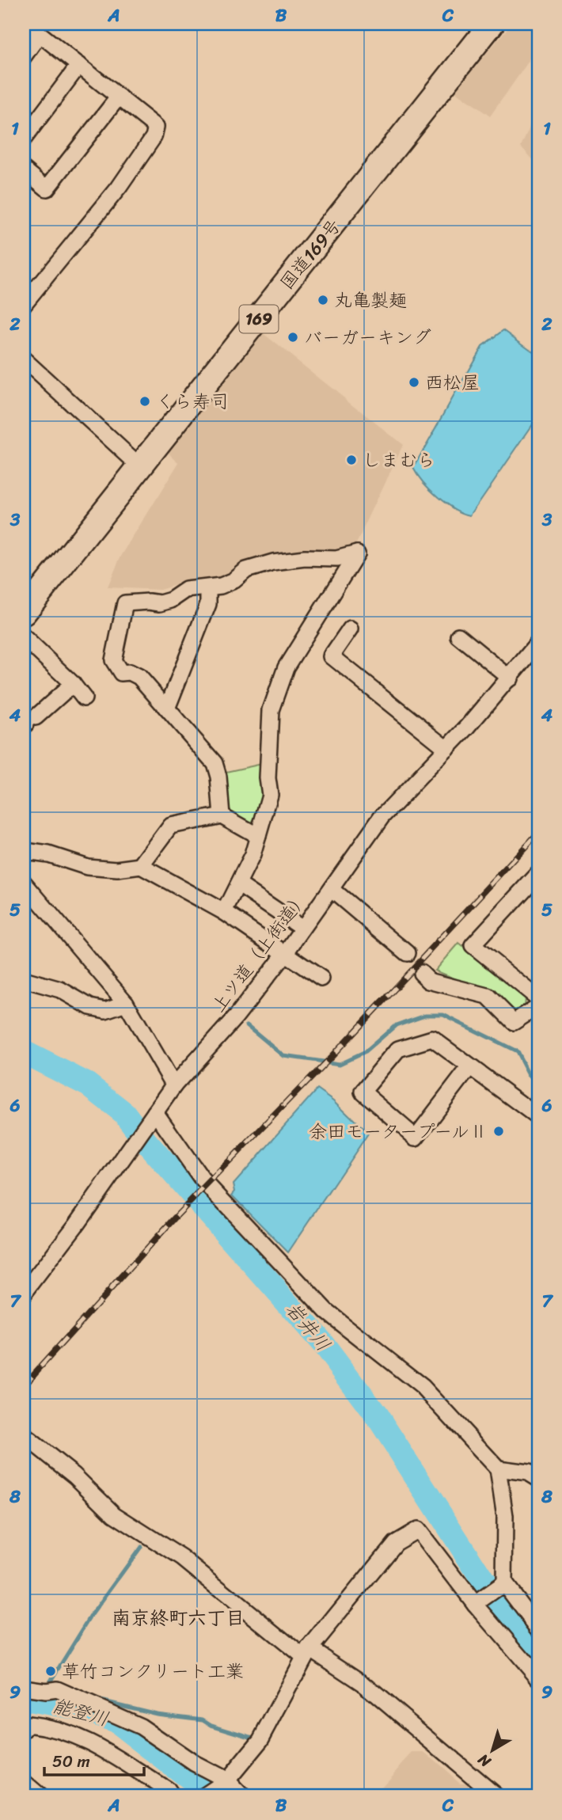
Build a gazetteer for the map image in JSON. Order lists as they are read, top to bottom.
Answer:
{
  "streets": {
    "highway": ["国道169号", "169"],
    "street": ["上ツ道（上街道）"]
  },
  "districts": ["南京終町六丁目"],
  "water": ["岩井川", "能登川"],
  "places": [
    "丸亀製麺",
    "バーガーキング",
    "西松屋",
    "くら寿司",
    "しまむら",
    "余田モータープールⅡ",
    "草竹コンクリート工業"
  ],
  "scale_bar": "50 m",
  "north": "bottom left",
  "grid": {
    "columns": ["A", "B", "C"],
    "rows": [
      "1",
      "2",
      "3",
      "4",
      "5",
      "6",
      "7",
      "8",
      "9"
    ]
  }
}
